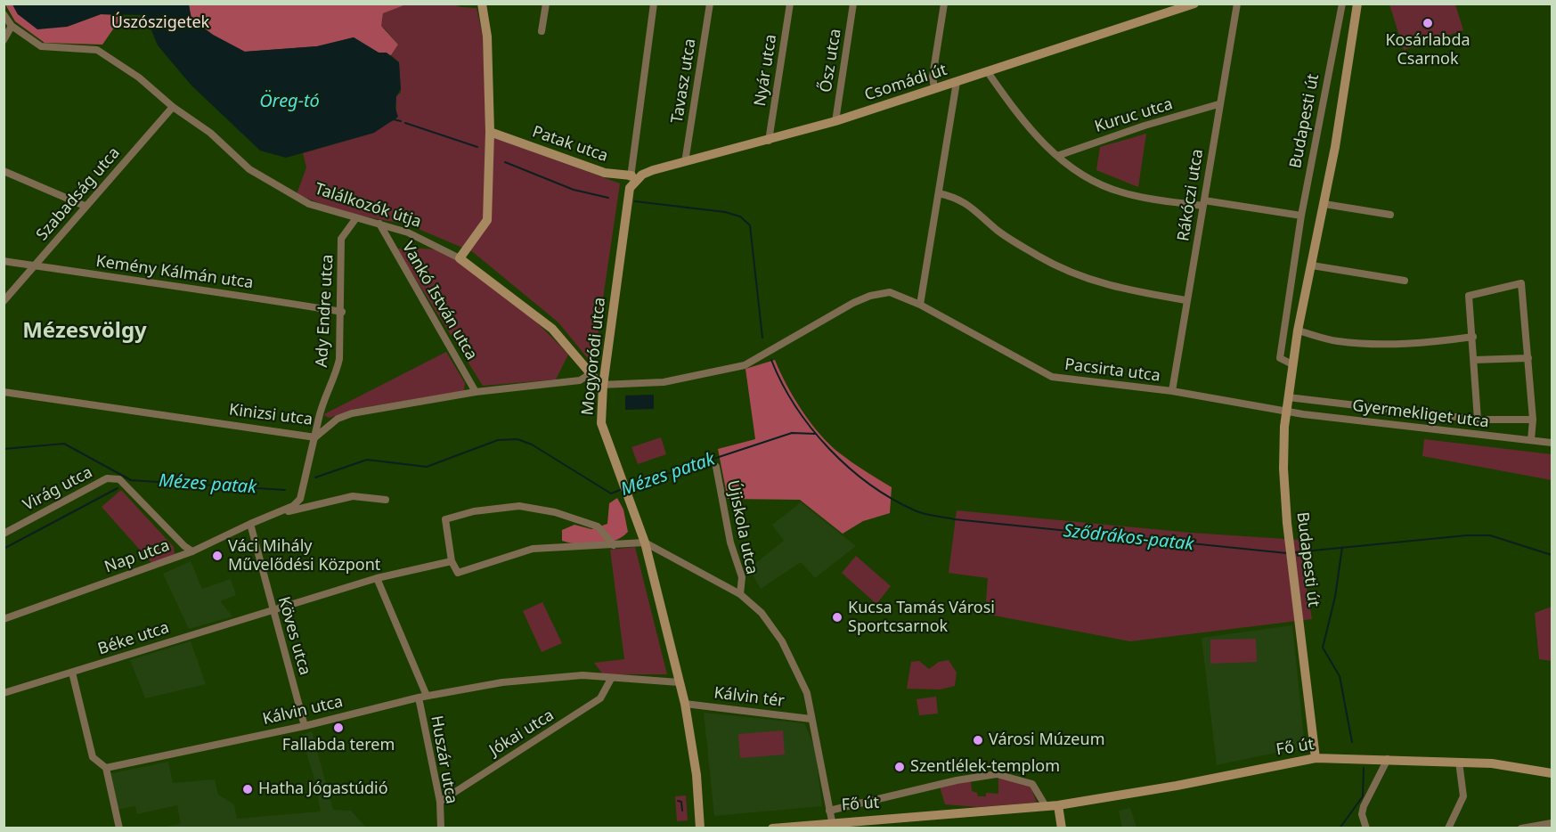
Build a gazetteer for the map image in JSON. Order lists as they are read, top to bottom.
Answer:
{
  "streets": {
    "main road": [
      "Csomádi út",
      "Budapesti út",
      "Patak utca",
      "Találkozók útja",
      "Mogyoródi utca",
      "Fő út"
    ],
    "street": [
      "Ősz utca",
      "Nyár utca",
      "Tavasz utca",
      "Kuruc utca",
      "Szabadság utca",
      "Rákóczi utca",
      "Kemény Kálmán utca",
      "Vankó István utca",
      "Ady Endre utca",
      "Pacsirta utca",
      "Gyermekliget utca",
      "Kinizsi utca",
      "Virág utca",
      "Újiskola utca",
      "Nap utca",
      "Köves utca",
      "Béke utca",
      "Kálvin tér",
      "Kálvin utca",
      "Jókai utca",
      "Huszár utca"
    ]
  },
  "crossings": [
    ["Ősz utca", "Csomádi út"],
    ["Nyár utca", "Csomádi út"],
    ["Tavasz utca", "Csomádi út"],
    ["Csomádi út", "Patak utca"],
    ["Kuruc utca", "Rákóczi utca"],
    ["Budapesti út", "Pacsirta utca"],
    ["Budapesti út", "Gyermekliget utca"],
    ["Budapesti út", "Fő út"],
    ["Patak utca", "Mogyoródi utca"],
    ["Szabadság utca", "Találkozók útja"],
    ["Szabadság utca", "Kemény Kálmán utca"],
    ["Rákóczi utca", "Pacsirta utca"],
    ["Találkozók útja", "Vankó István utca"],
    ["Találkozók útja", "Ady Endre utca"],
    ["Találkozók útja", "Mogyoródi utca"],
    ["Találkozók útja", "Pacsirta utca"],
    ["Találkozók útja", "Kinizsi utca"],
    ["Kemény Kálmán utca", "Ady Endre utca"],
    ["Vankó István utca", "Kinizsi utca"],
    ["Ady Endre utca", "Kinizsi utca"],
    ["Ady Endre utca", "Nap utca"],
    ["Mogyoródi utca", "Pacsirta utca"],
    ["Mogyoródi utca", "Újiskola utca"],
    ["Mogyoródi utca", "Kálvin tér"],
    ["Pacsirta utca", "Gyermekliget utca"],
    ["Virág utca", "Nap utca"],
    ["Újiskola utca", "Kálvin tér"],
    ["Újiskola utca", "Fő út"],
    ["Nap utca", "Köves utca"],
    ["Köves utca", "Béke utca"],
    ["Köves utca", "Kálvin utca"],
    ["Béke utca", "Huszár utca"],
    ["Kálvin utca", "Jókai utca"],
    ["Kálvin utca", "Huszár utca"],
    ["Jókai utca", "Huszár utca"]
  ],
  "districts": ["Mézesvölgy"],
  "water": ["Öreg-tó", "Mézes patak", "Sződrákos-patak"],
  "parks": ["Úszószigetek"],
  "places": [
    "Kosárlabda Csarnok",
    "Váci Mihály Művelődési Központ",
    "Kucsa Tamás Városi Sportcsarnok",
    "Fallabda terem",
    "Városi Múzeum",
    "Szentlélek-templom",
    "Hatha Jógastúdió"
  ]
}
